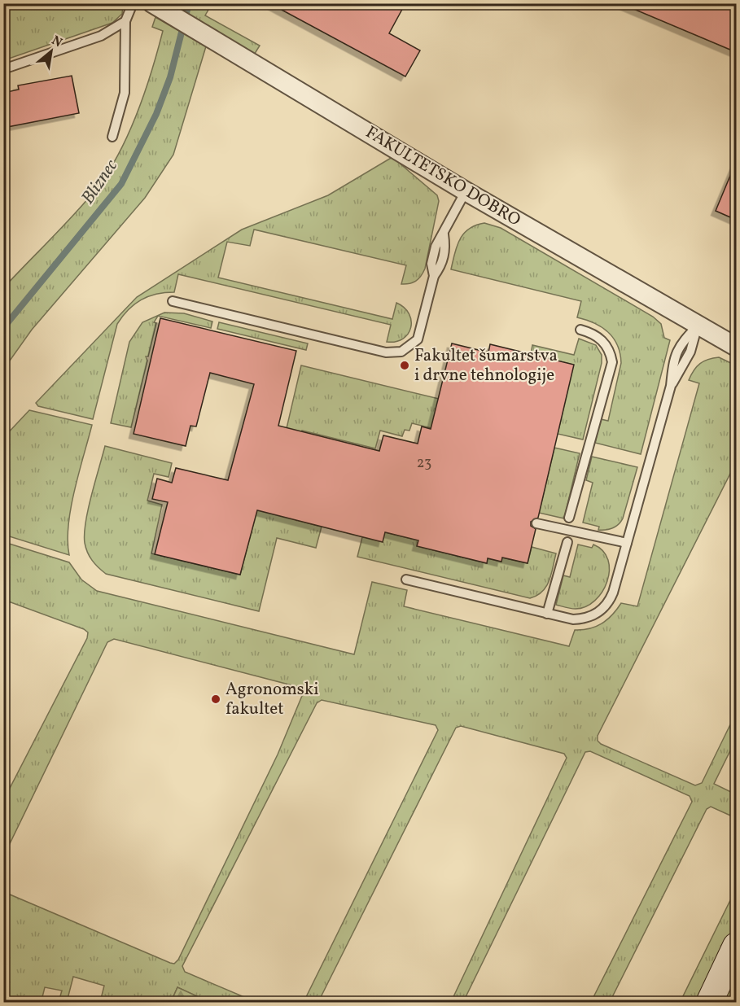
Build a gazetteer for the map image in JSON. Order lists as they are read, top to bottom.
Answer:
{
  "streets": {
    "street": ["FAKULTETSKO DOBRO"]
  },
  "water": ["Bliznec"],
  "places": ["Fakultet šumarstva i drvne tehnologije", "Agronomski fakultet"],
  "house_numbers": ["23"],
  "north": "top right"
}
